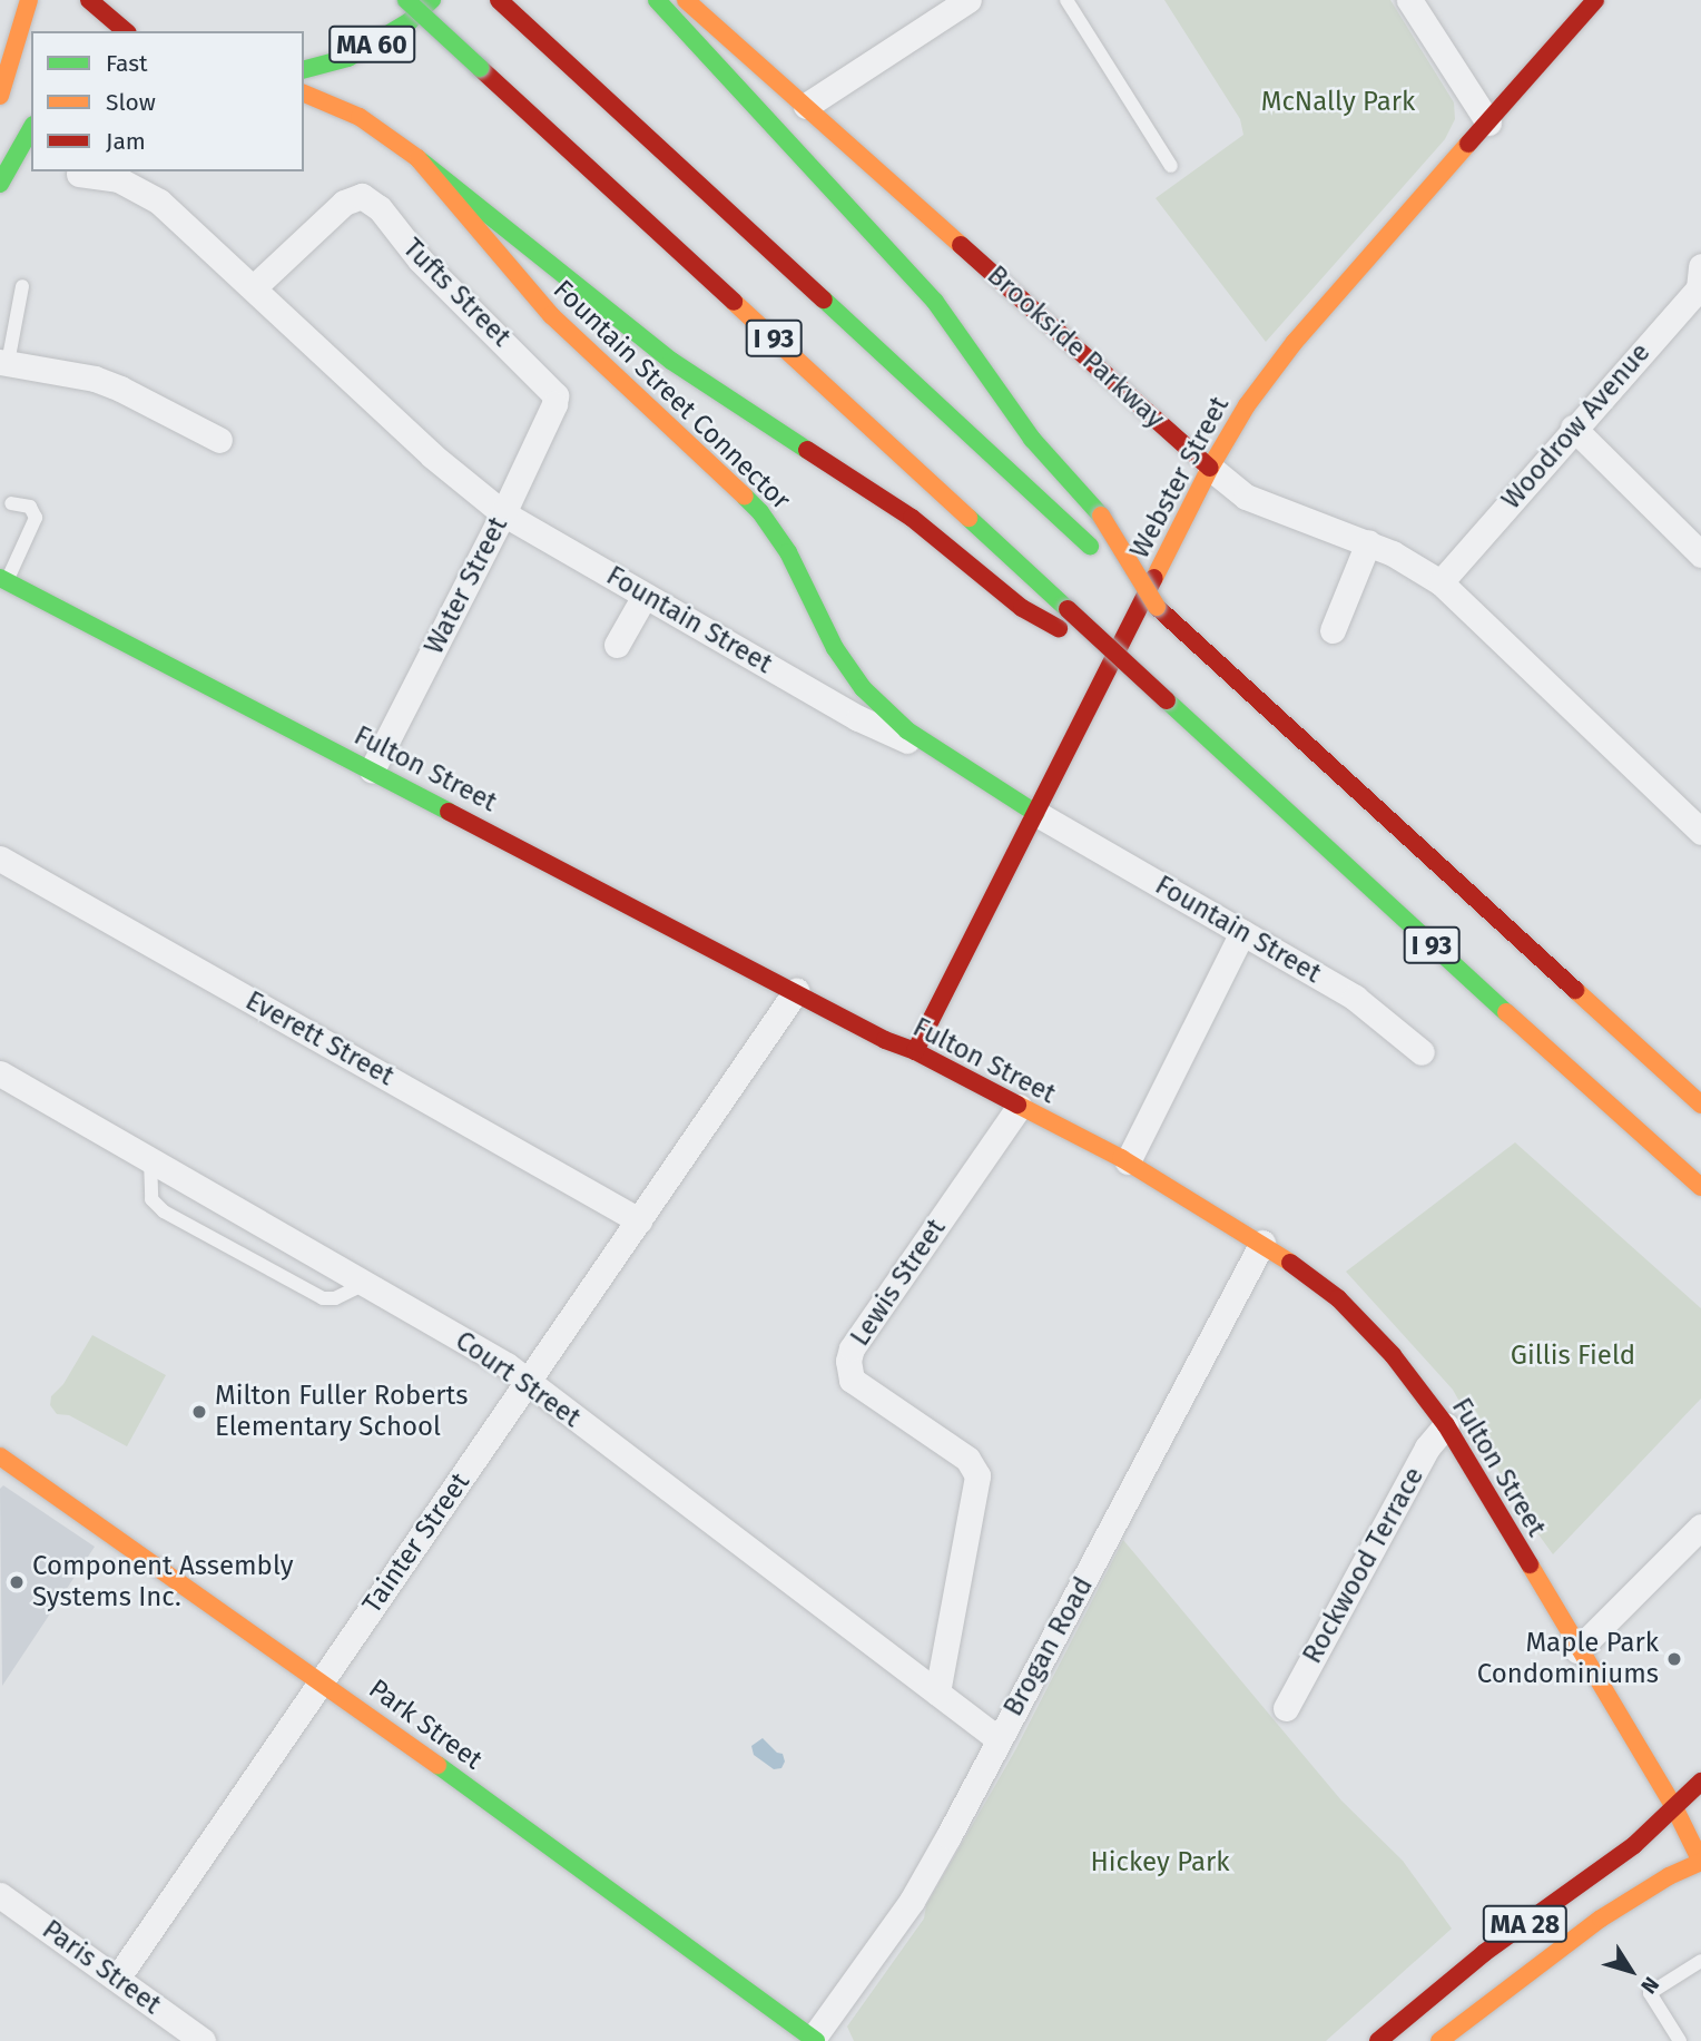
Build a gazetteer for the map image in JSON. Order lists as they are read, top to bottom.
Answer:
{
  "streets": {
    "main road": [
      "MA 60",
      "I 93",
      "Brookside Parkway",
      "Fountain Street Connector",
      "Webster Street",
      "Fountain Street",
      "Fulton Street",
      "Park Street",
      "MA 28"
    ],
    "street": [
      "Tufts Street",
      "Woodrow Avenue",
      "Water Street",
      "Everett Street",
      "Lewis Street",
      "Court Street",
      "Tainter Street",
      "Rockwood Terrace",
      "Brogan Road",
      "Paris Street"
    ]
  },
  "crossings": [
    ["Tufts Street", "Water Street"],
    ["Tufts Street", "Fountain Street"],
    ["Brookside Parkway", "Woodrow Avenue"],
    ["Brookside Parkway", "Webster Street"],
    ["Fountain Street Connector", "Fountain Street"],
    ["Webster Street", "Fountain Street"],
    ["Webster Street", "Fulton Street"],
    ["Water Street", "Fountain Street"],
    ["Water Street", "Fulton Street"],
    ["Fulton Street", "Lewis Street"],
    ["Fulton Street", "Tainter Street"],
    ["Fulton Street", "Rockwood Terrace"],
    ["Fulton Street", "Brogan Road"],
    ["Fulton Street", "MA 28"],
    ["Everett Street", "Tainter Street"],
    ["Lewis Street", "Court Street"],
    ["Court Street", "Tainter Street"],
    ["Court Street", "Brogan Road"],
    ["Tainter Street", "Park Street"],
    ["Tainter Street", "Paris Street"],
    ["Brogan Road", "Park Street"]
  ],
  "parks": ["McNally Park", "Gillis Field", "Hickey Park"],
  "places": ["Milton Fuller Roberts Elementary School", "Component Assembly Systems Inc.", "Maple Park Condominiums"],
  "legend": ["Fast", "Slow", "Jam"],
  "north": "bottom right"
}
